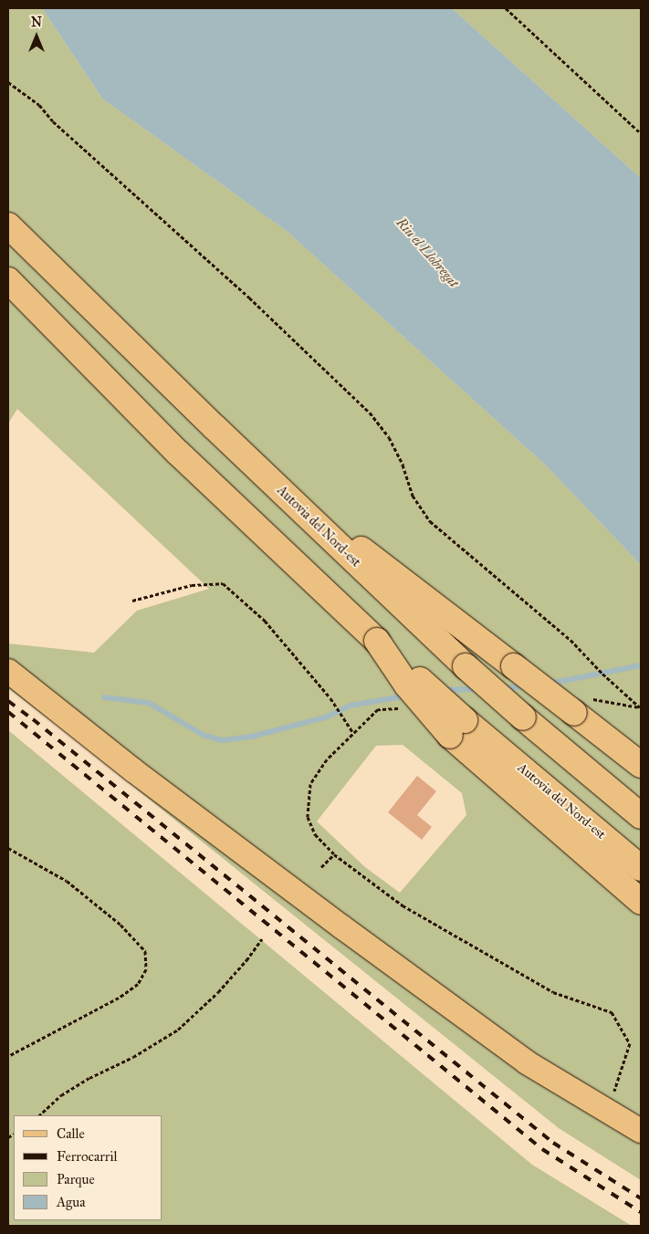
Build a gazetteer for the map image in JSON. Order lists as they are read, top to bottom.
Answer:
{
  "streets": {
    "highway": ["Autovia del Nord-est"]
  },
  "water": ["Riu el Llobregat"],
  "legend": [
    "Calle",
    "Ferrocarril",
    "Parque",
    "Agua"
  ],
  "north": "top"
}
